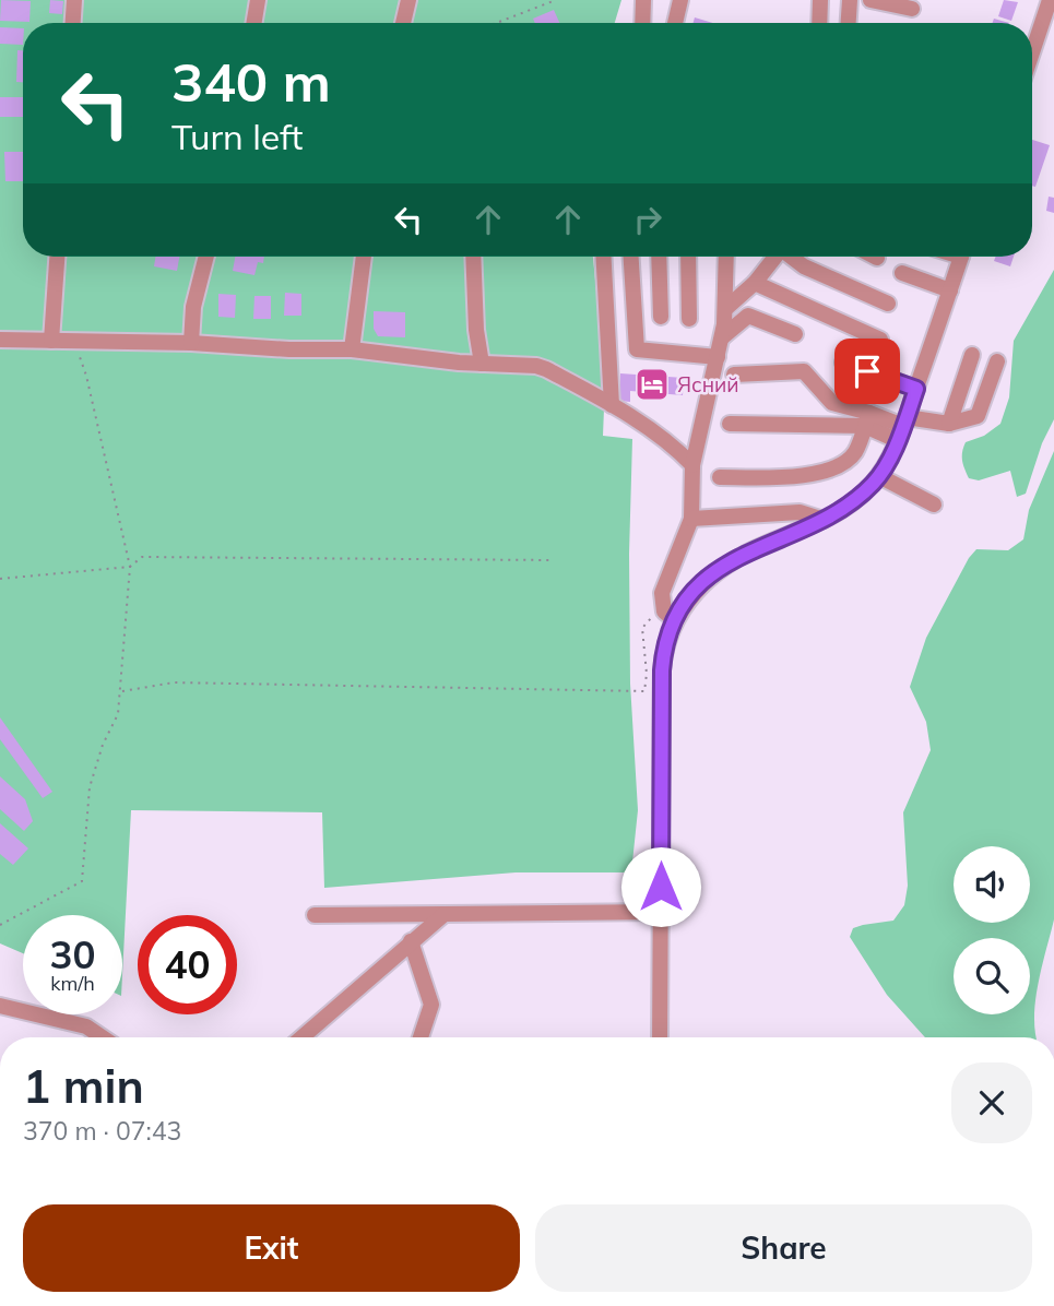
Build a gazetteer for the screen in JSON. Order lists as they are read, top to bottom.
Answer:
{
  "places": {
    "hotel": ["Ясний"]
  },
  "page": {
    "turn": ["340 m", "Turn left"],
    "speed": "30 km/h",
    "limit": "40",
    "heading": ["1 min", "370 m · 07:43"],
    "buttons": ["Exit", "Share"]
  }
}
